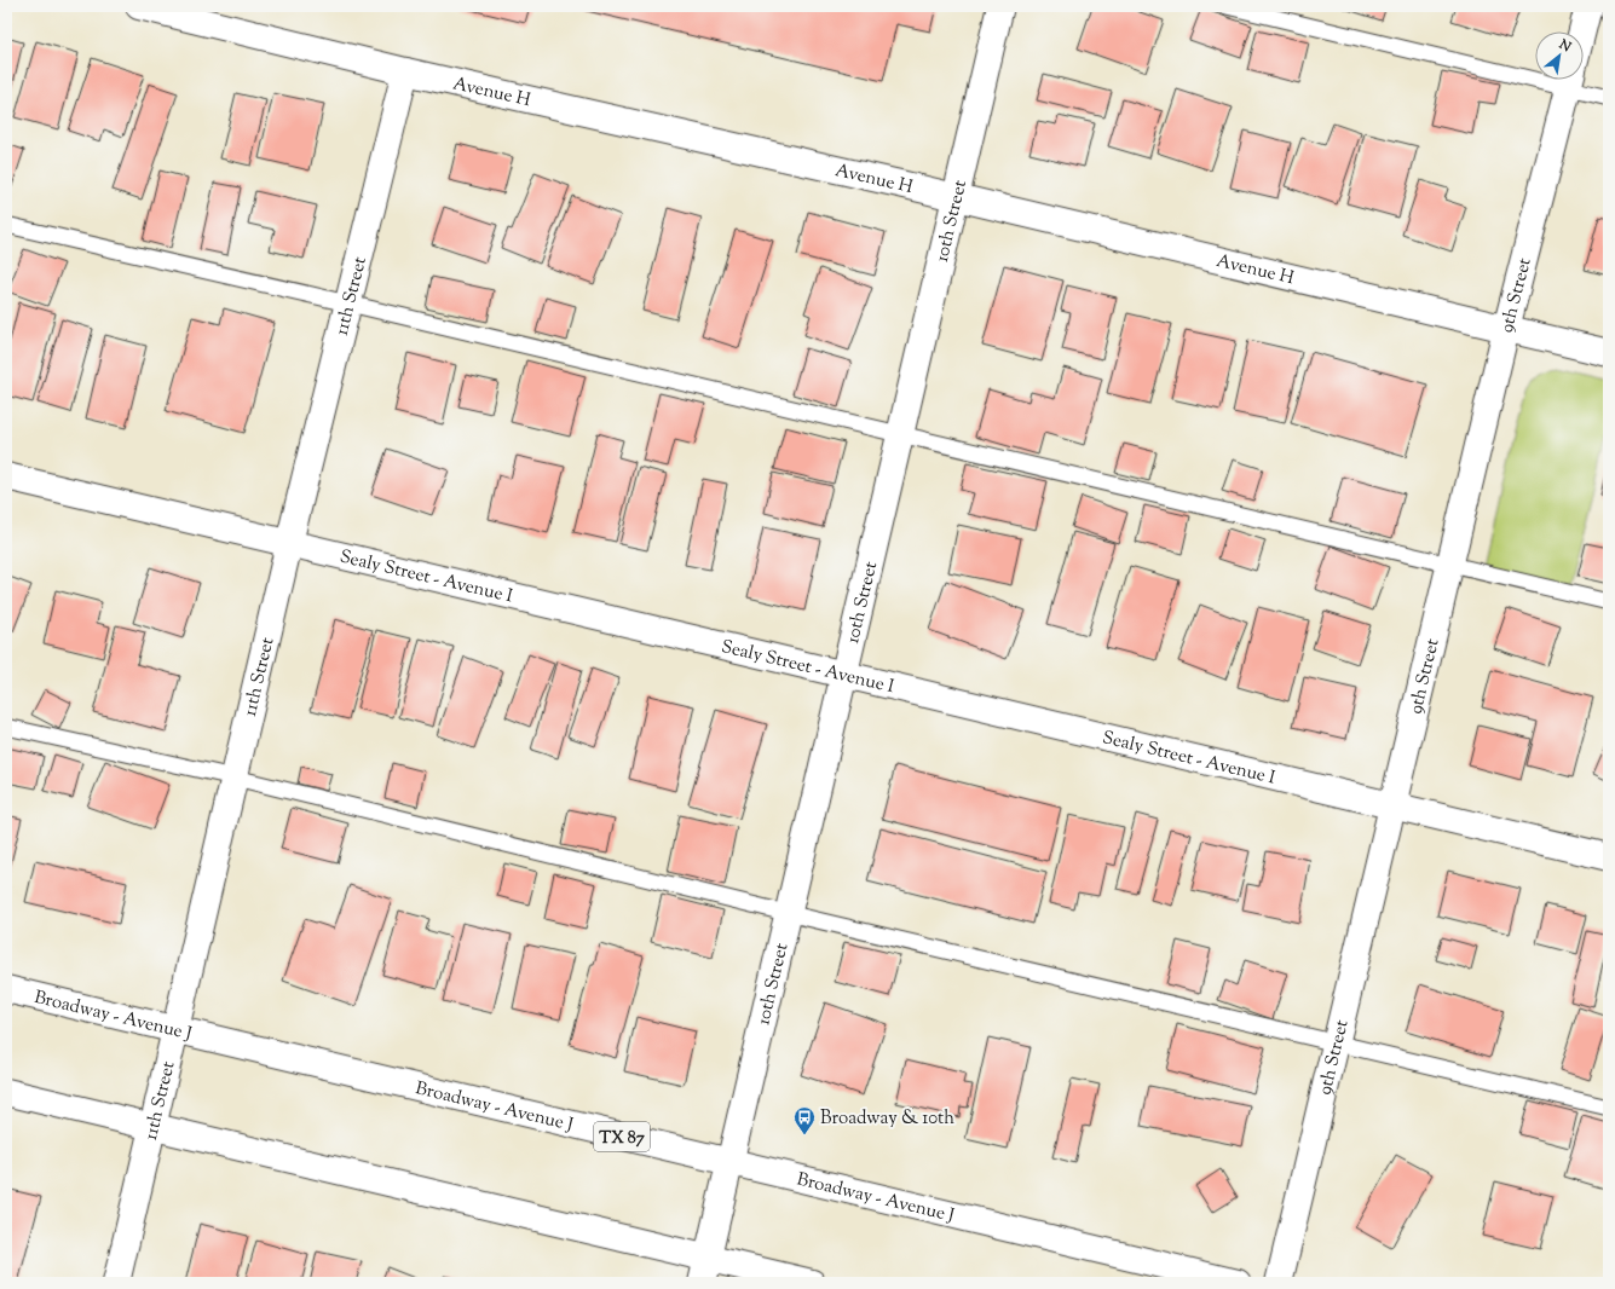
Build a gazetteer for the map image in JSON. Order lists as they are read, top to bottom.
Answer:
{
  "streets": {
    "street": [
      "Avenue H",
      "10th Street",
      "11th Street",
      "9th Street",
      "Sealy Street - Avenue I",
      "Broadway - Avenue J",
      "TX 87"
    ]
  },
  "crossings": [
    ["Avenue H", "10th Street"],
    ["Avenue H", "11th Street"],
    ["Avenue H", "9th Street"],
    ["10th Street", "Sealy Street - Avenue I"],
    ["10th Street", "Broadway - Avenue J"],
    ["11th Street", "Sealy Street - Avenue I"],
    ["11th Street", "Broadway - Avenue J"],
    ["9th Street", "Sealy Street - Avenue I"]
  ],
  "places": {
    "bus stop": ["Broadway & 10th"]
  },
  "north": "top right"
}
